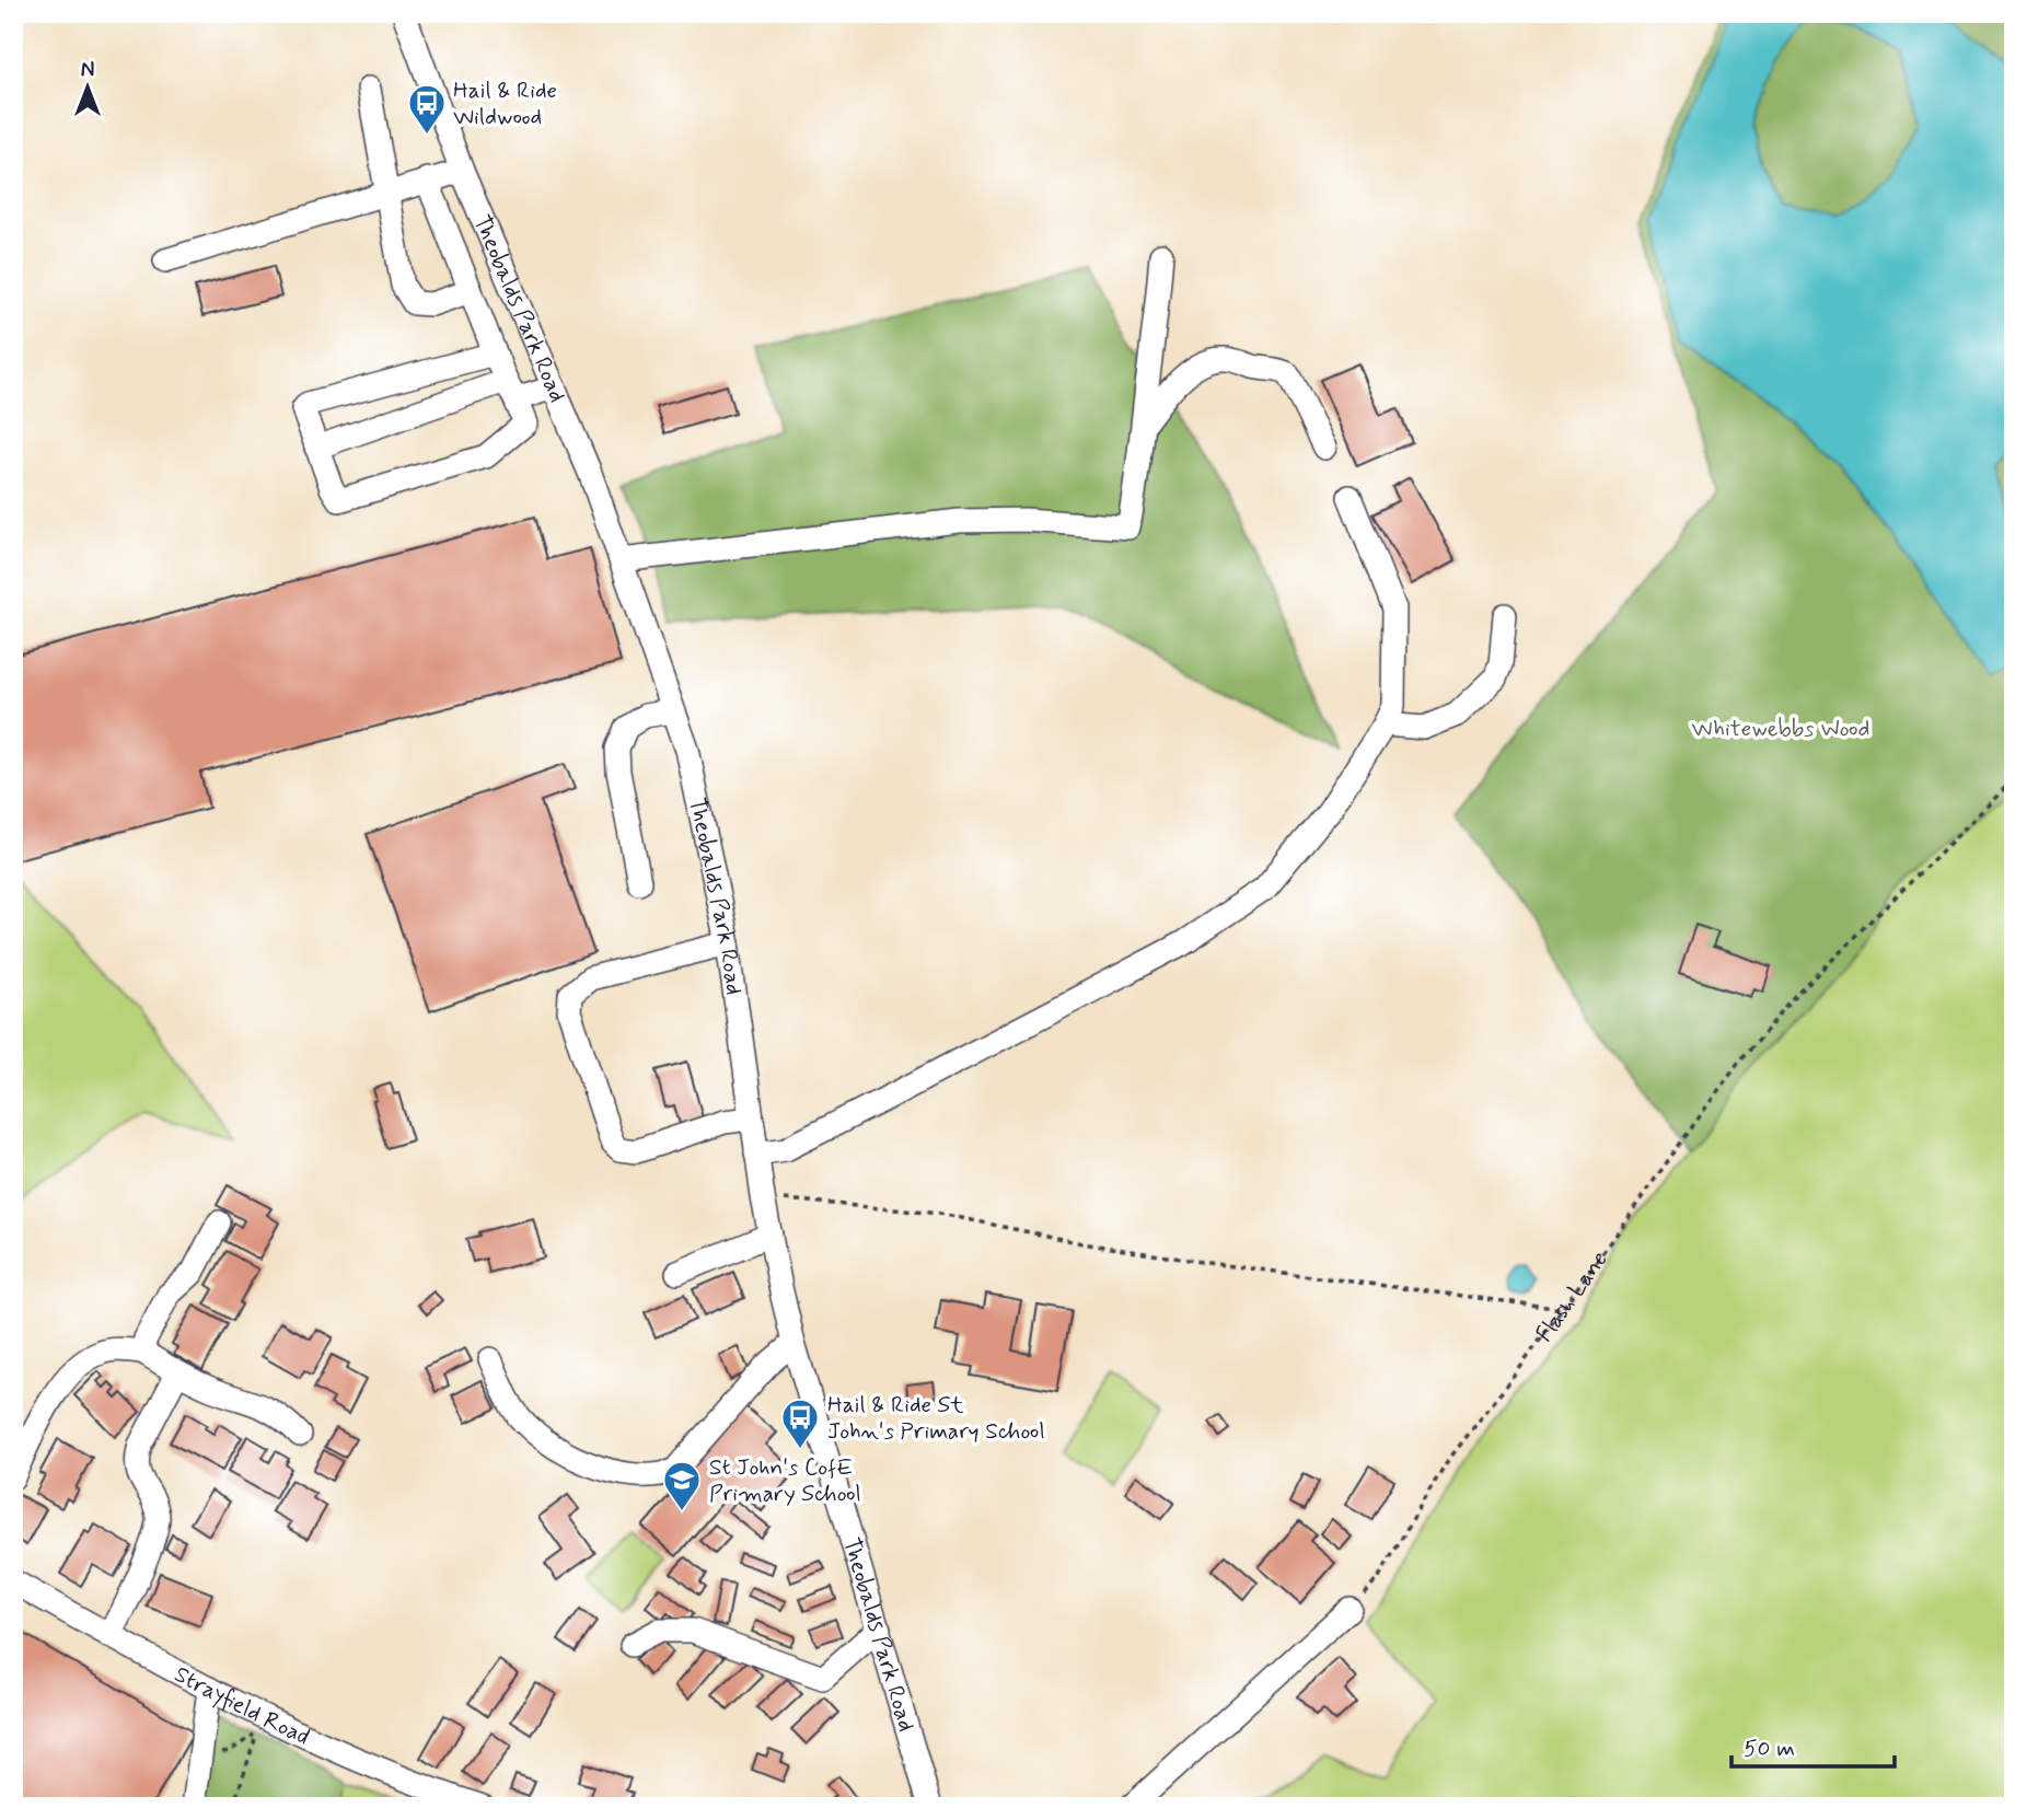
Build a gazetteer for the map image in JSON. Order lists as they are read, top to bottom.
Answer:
{
  "streets": {
    "street": ["Theobalds Park Road", "Strayfield Road"],
    "path": ["Flash Lane"]
  },
  "parks": ["Whitewebbs Wood"],
  "places": {
    "bus stop": ["Hail & Ride Wildwood", "Hail & Ride St John's Primary School"],
    "school or university": ["St John's CofE Primary School"]
  },
  "scale_bar": "50 m",
  "north": "top"
}
